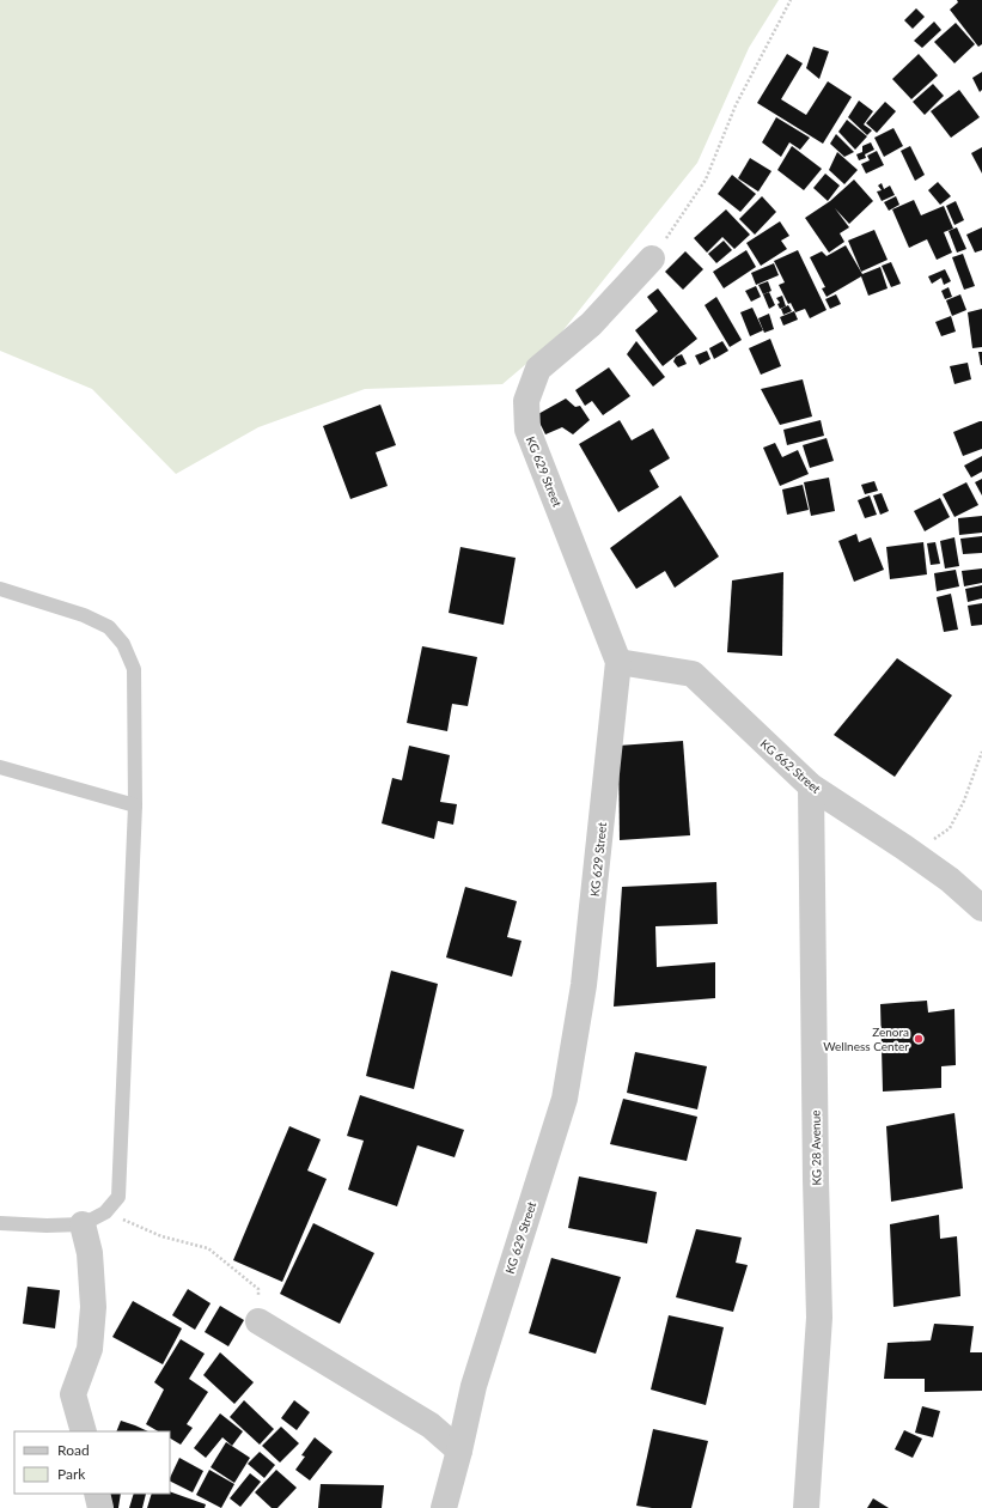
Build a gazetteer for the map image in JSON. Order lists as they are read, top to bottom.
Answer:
{
  "streets": {
    "street": ["KG 629 Street", "KG 662 Street", "KG 28 Avenue"]
  },
  "crossings": [
    ["KG 629 Street", "KG 662 Street"],
    ["KG 662 Street", "KG 28 Avenue"]
  ],
  "places": ["Zenora Wellness Center"],
  "legend": ["Road", "Park"]
}
